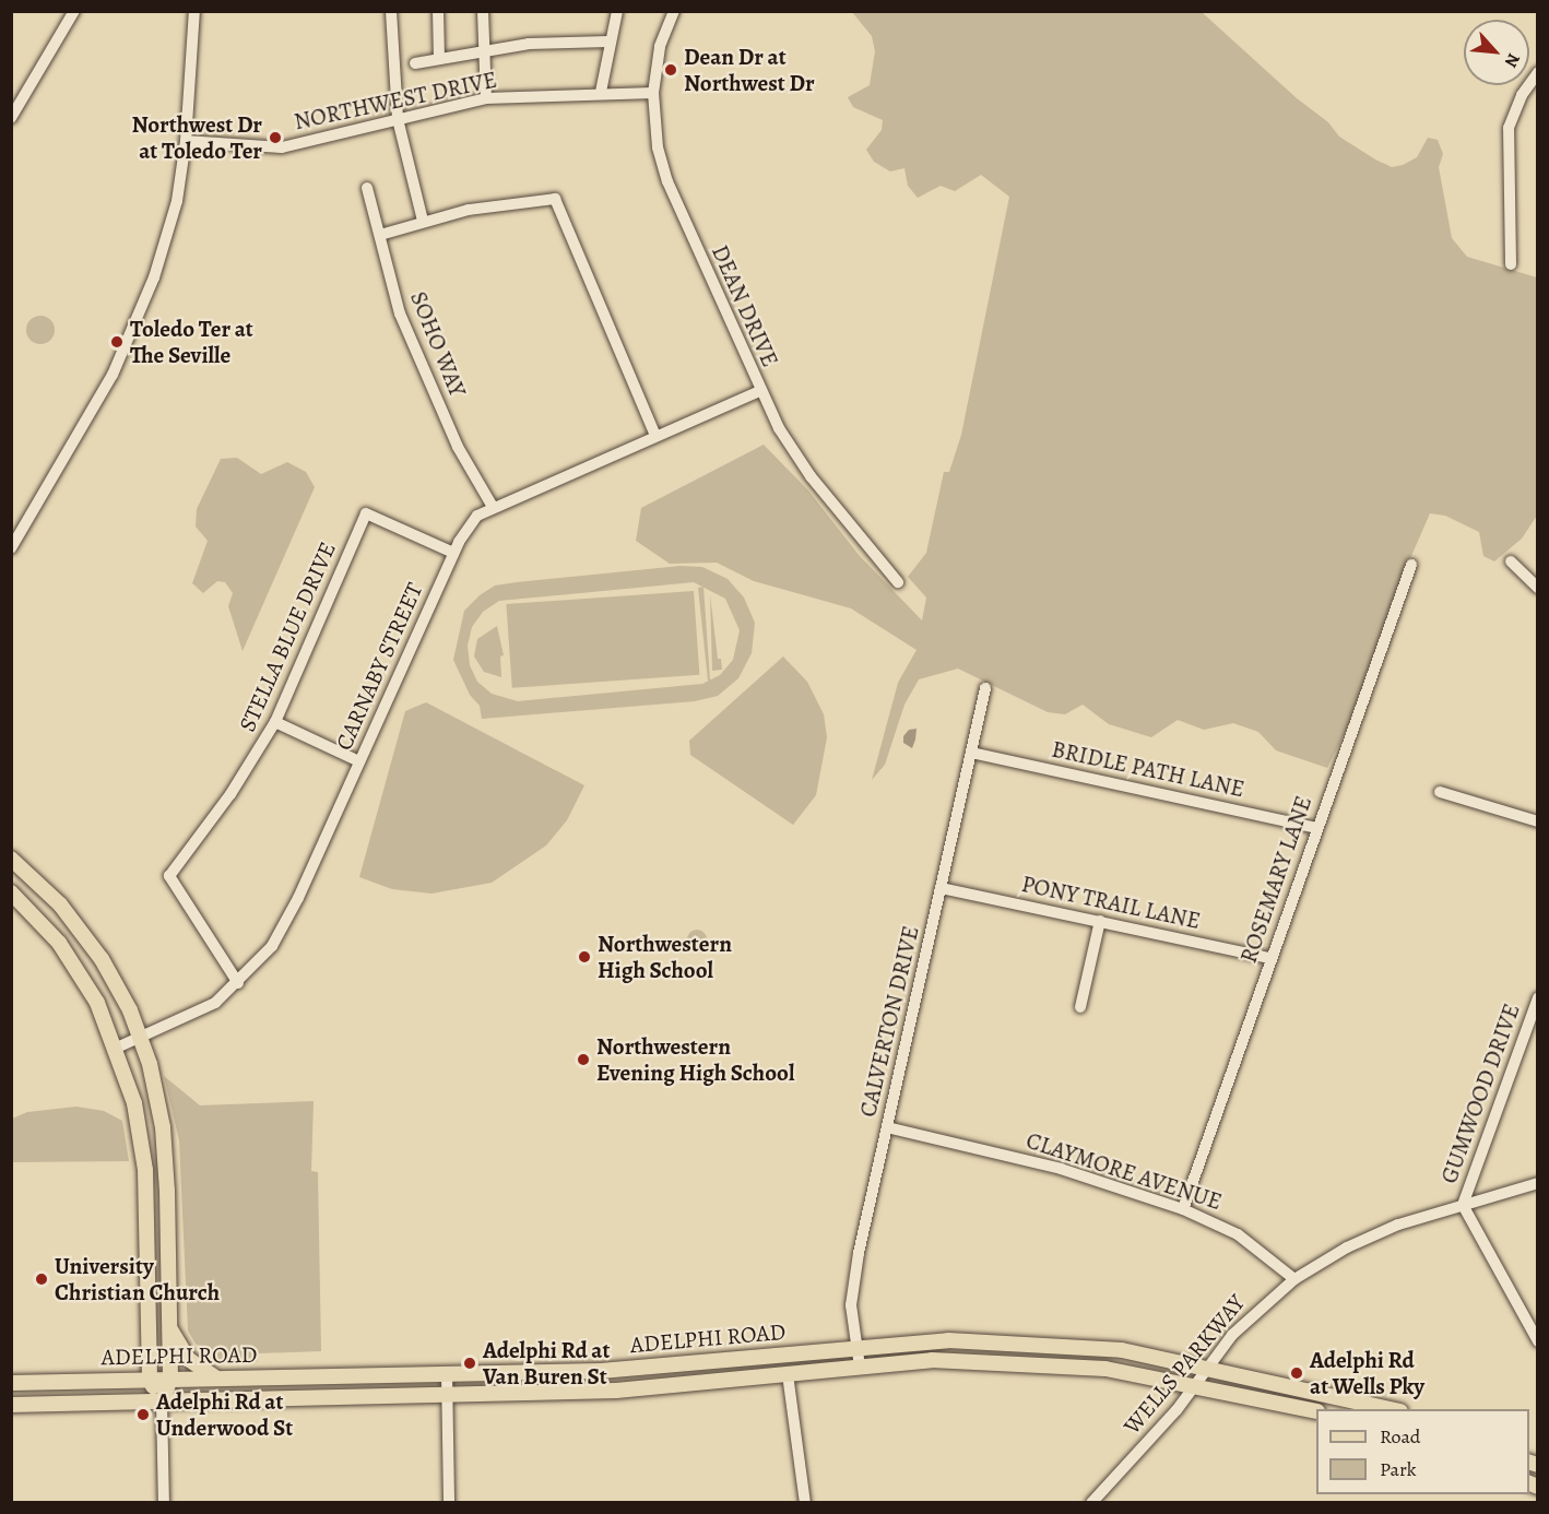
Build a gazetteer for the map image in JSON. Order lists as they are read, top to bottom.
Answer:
{
  "streets": {
    "main road": ["ADELPHI ROAD"],
    "street": [
      "NORTHWEST DRIVE",
      "DEAN DRIVE",
      "SOHO WAY",
      "STELLA BLUE DRIVE",
      "CARNABY STREET",
      "BRIDLE PATH LANE",
      "ROSEMARY LANE",
      "PONY TRAIL LANE",
      "CALVERTON DRIVE",
      "GUMWOOD DRIVE",
      "CLAYMORE AVENUE",
      "WELLS PARKWAY"
    ]
  },
  "crossings": [
    ["NORTHWEST DRIVE", "DEAN DRIVE"],
    ["DEAN DRIVE", "CARNABY STREET"],
    ["SOHO WAY", "CARNABY STREET"],
    ["STELLA BLUE DRIVE", "CARNABY STREET"],
    ["BRIDLE PATH LANE", "ROSEMARY LANE"],
    ["BRIDLE PATH LANE", "CALVERTON DRIVE"],
    ["ROSEMARY LANE", "PONY TRAIL LANE"],
    ["ROSEMARY LANE", "CLAYMORE AVENUE"],
    ["PONY TRAIL LANE", "CALVERTON DRIVE"],
    ["CALVERTON DRIVE", "CLAYMORE AVENUE"],
    ["CALVERTON DRIVE", "ADELPHI ROAD"],
    ["GUMWOOD DRIVE", "WELLS PARKWAY"],
    ["CLAYMORE AVENUE", "WELLS PARKWAY"],
    ["ADELPHI ROAD", "WELLS PARKWAY"]
  ],
  "places": [
    "Dean Dr at Northwest Dr",
    "Northwest Dr at Toledo Ter",
    "Toledo Ter at The Seville",
    "Northwestern High School",
    "Northwestern Evening High School",
    "University Christian Church",
    "Adelphi Rd at Van Buren St",
    "Adelphi Rd at Wells Pky",
    "Adelphi Rd at Underwood St"
  ],
  "legend": ["Road", "Park"],
  "north": "bottom right"
}
